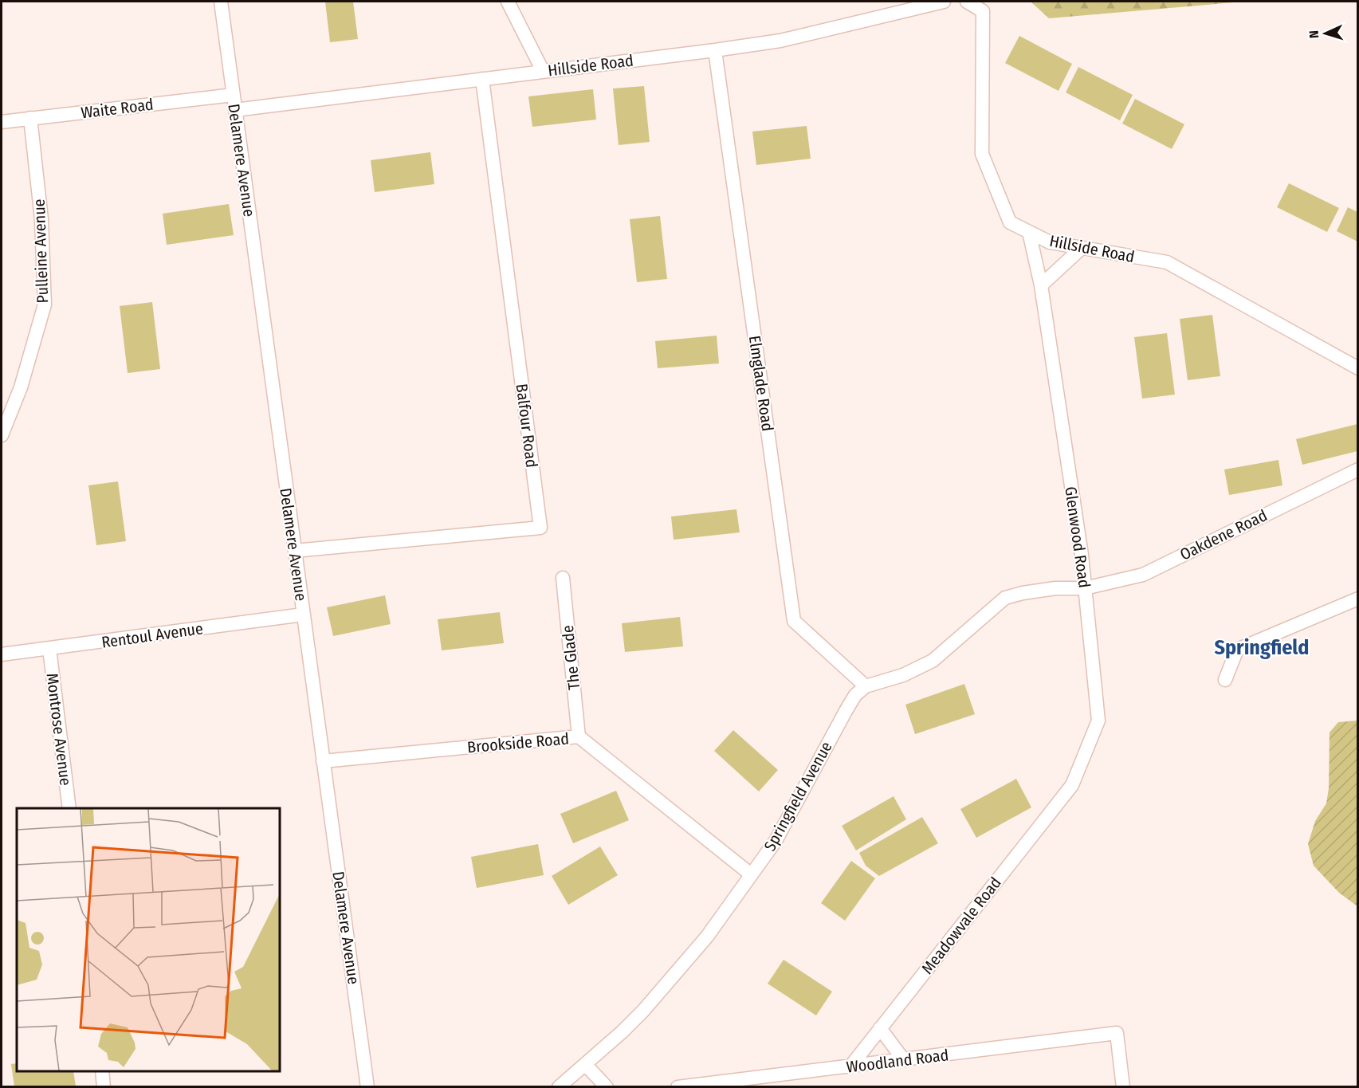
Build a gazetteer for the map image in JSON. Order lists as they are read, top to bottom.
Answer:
{
  "streets": {
    "street": [
      "Hillside Road",
      "Waite Road",
      "Delamere Avenue",
      "Pulleine Avenue",
      "Elmglade Road",
      "Balfour Road",
      "Oakdene Road",
      "Glenwood Road",
      "Rentoul Avenue",
      "The Glade",
      "Montrose Avenue",
      "Brookside Road",
      "Springfield Avenue",
      "Meadowvale Road",
      "Woodland Road"
    ]
  },
  "crossings": [
    ["Hillside Road", "Delamere Avenue"],
    ["Hillside Road", "Elmglade Road"],
    ["Hillside Road", "Balfour Road"],
    ["Hillside Road", "Glenwood Road"],
    ["Waite Road", "Delamere Avenue"],
    ["Waite Road", "Pulleine Avenue"],
    ["Delamere Avenue", "Balfour Road"],
    ["Delamere Avenue", "Rentoul Avenue"],
    ["Delamere Avenue", "Brookside Road"],
    ["Elmglade Road", "Springfield Avenue"],
    ["Oakdene Road", "Glenwood Road"],
    ["Glenwood Road", "Meadowvale Road"],
    ["Rentoul Avenue", "Montrose Avenue"],
    ["The Glade", "Brookside Road"],
    ["Brookside Road", "Springfield Avenue"],
    ["Meadowvale Road", "Woodland Road"]
  ],
  "districts": ["Springfield"],
  "north": "left"
}
